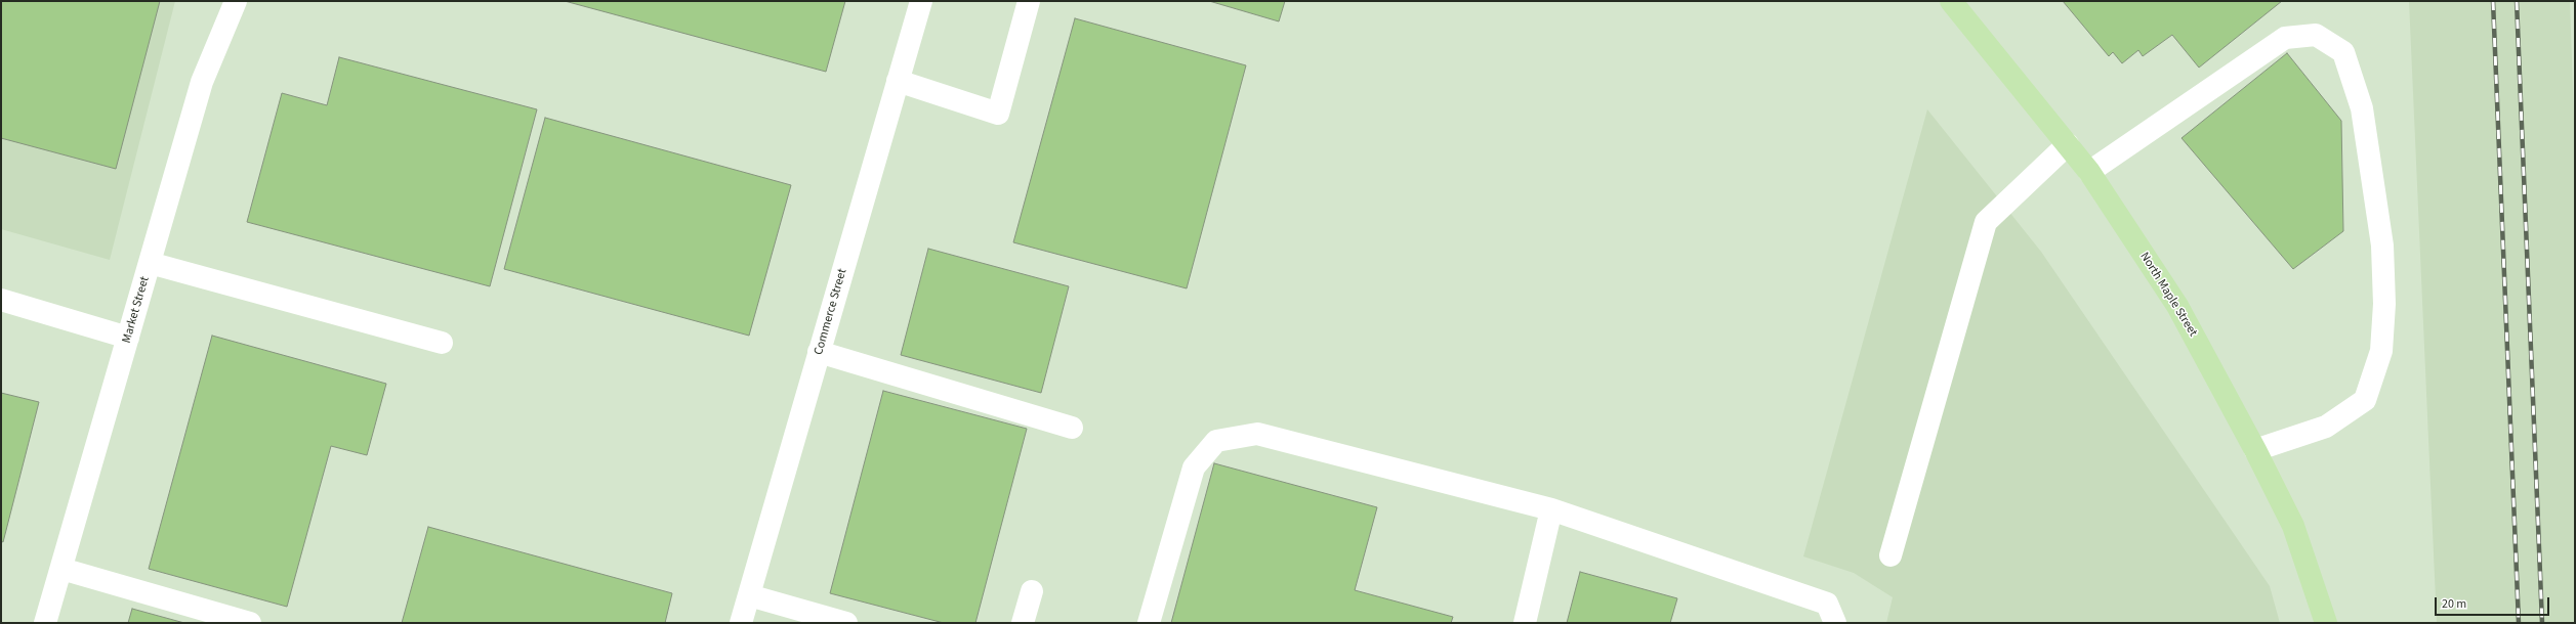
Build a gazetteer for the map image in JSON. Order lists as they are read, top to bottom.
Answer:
{
  "streets": {
    "main road": ["North Maple Street"],
    "street": ["Market Street", "Commerce Street"]
  },
  "scale_bar": "20 m"
}
